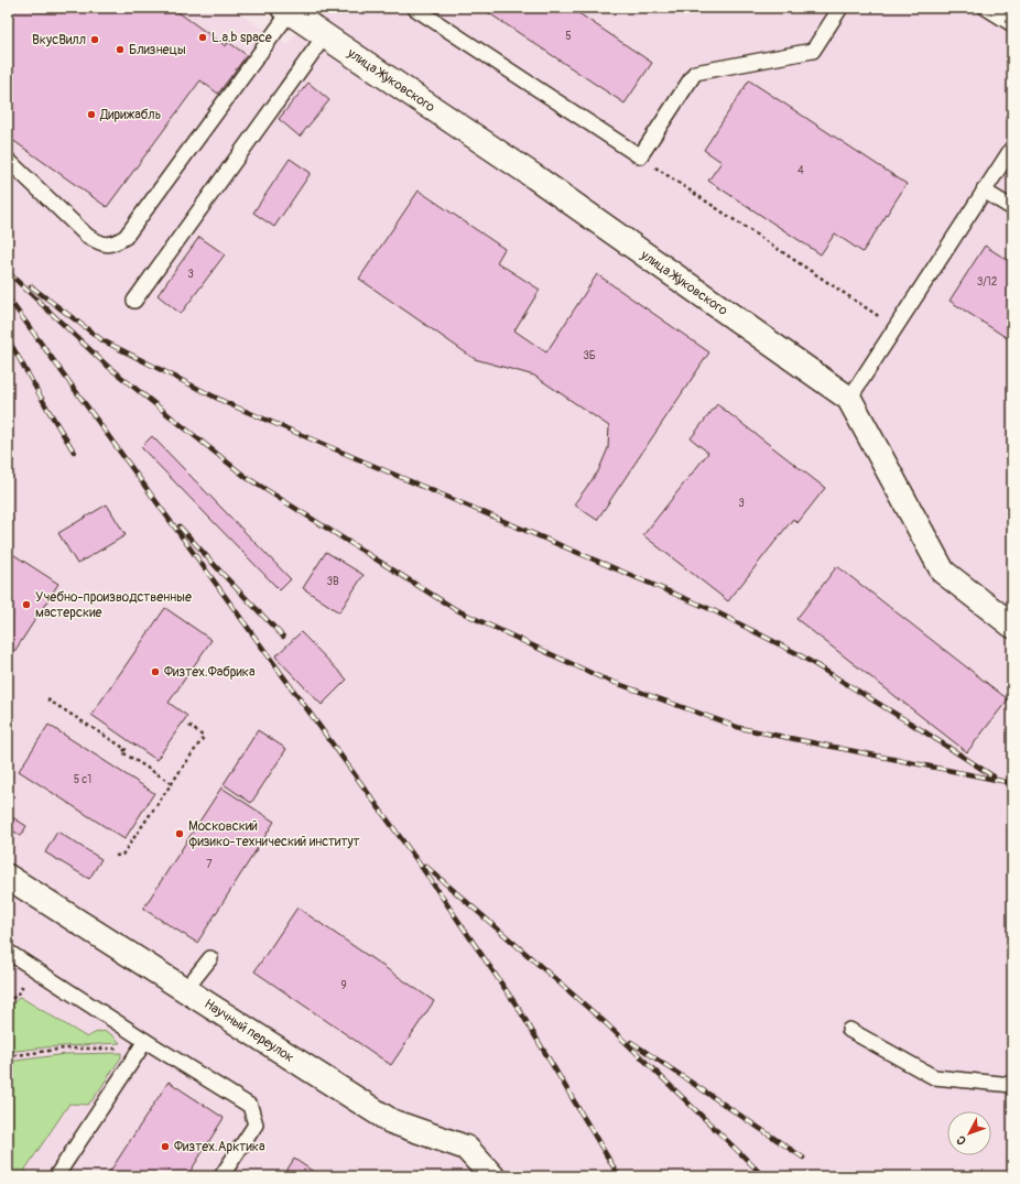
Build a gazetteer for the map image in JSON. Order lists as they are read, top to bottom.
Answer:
{
  "streets": {
    "street": ["улица Жуковского", "Научный переулок"]
  },
  "places": [
    "L.a.b space",
    "ВкусВилл",
    "Близнецы",
    "Дирижабль",
    "Учебно-производственные мастерские",
    "Физтех.Фабрика",
    "Московский физико-технический институт",
    "Физтех.Арктика"
  ],
  "house_numbers": [
    "5",
    "4",
    "3",
    "3/12",
    "3Б",
    "3",
    "3В",
    "5 с1",
    "7",
    "9"
  ],
  "north": "bottom left"
}
